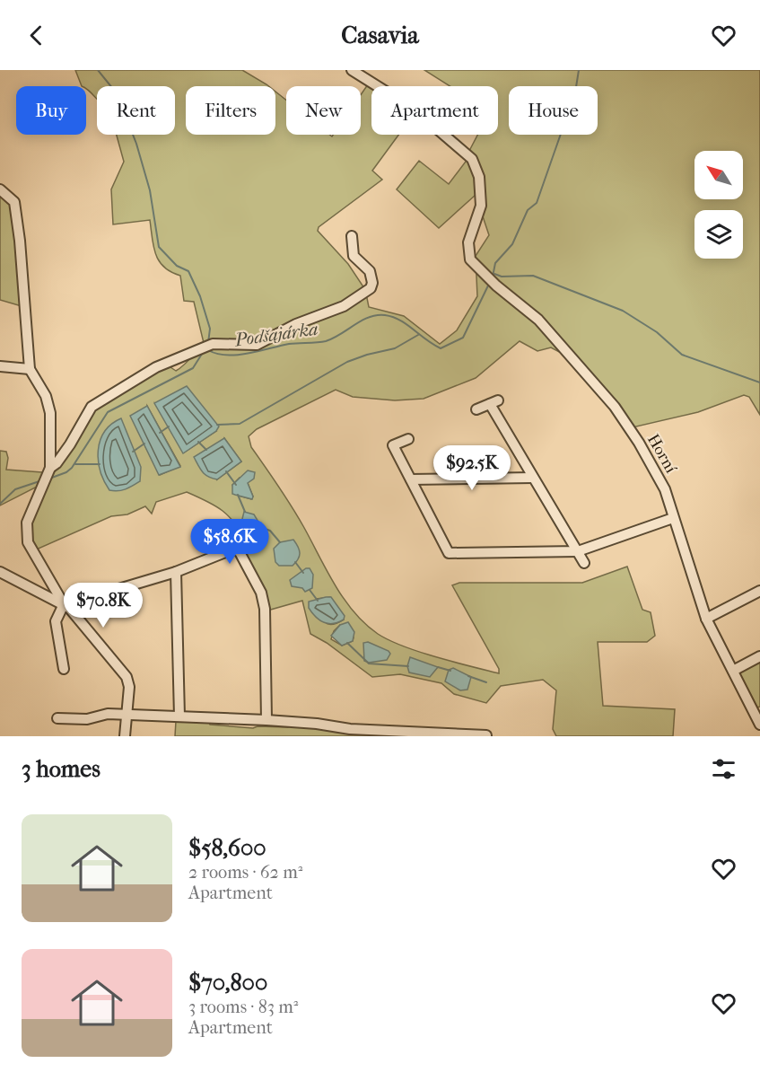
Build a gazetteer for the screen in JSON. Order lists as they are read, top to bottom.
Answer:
{
  "streets": {
    "street": ["Horní"]
  },
  "water": ["Podšajárka"],
  "north": "top left",
  "page": {
    "header": "Casavia",
    "chip": [
      "Buy",
      "Rent",
      "Filters",
      "New",
      "Apartment",
      "House"
    ],
    "price": ["$92.5K", "$58.6K", "$70.8K"],
    "heading": "3 homes",
    "list": [
      {
        "name": "$58,600",
        "note": "2 rooms · 62 m² · Apartment"
      },
      {
        "name": "$70,800",
        "note": "3 rooms · 83 m² · Apartment"
      }
    ]
  }
}
